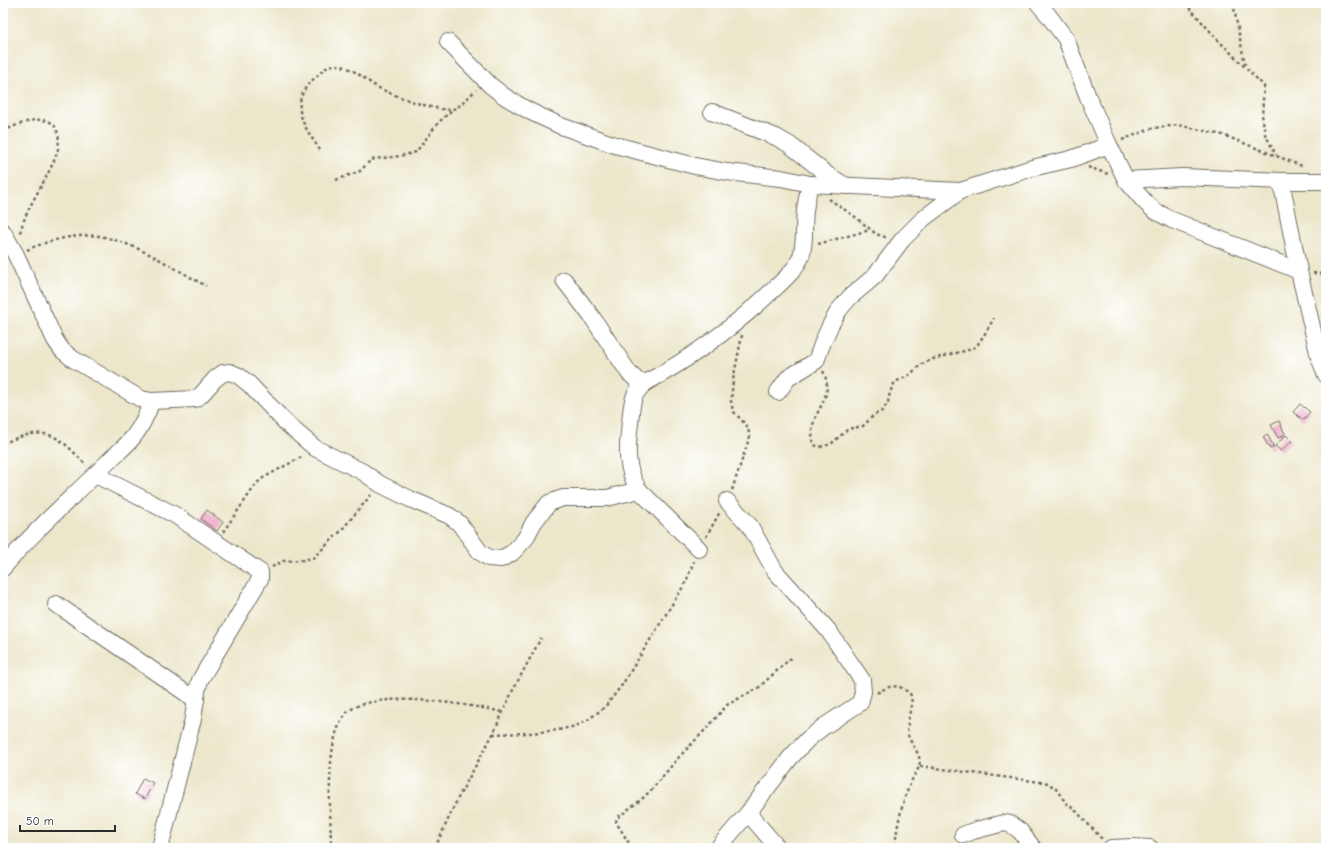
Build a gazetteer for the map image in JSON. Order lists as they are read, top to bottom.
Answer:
{
  "scale_bar": "50 m"
}
